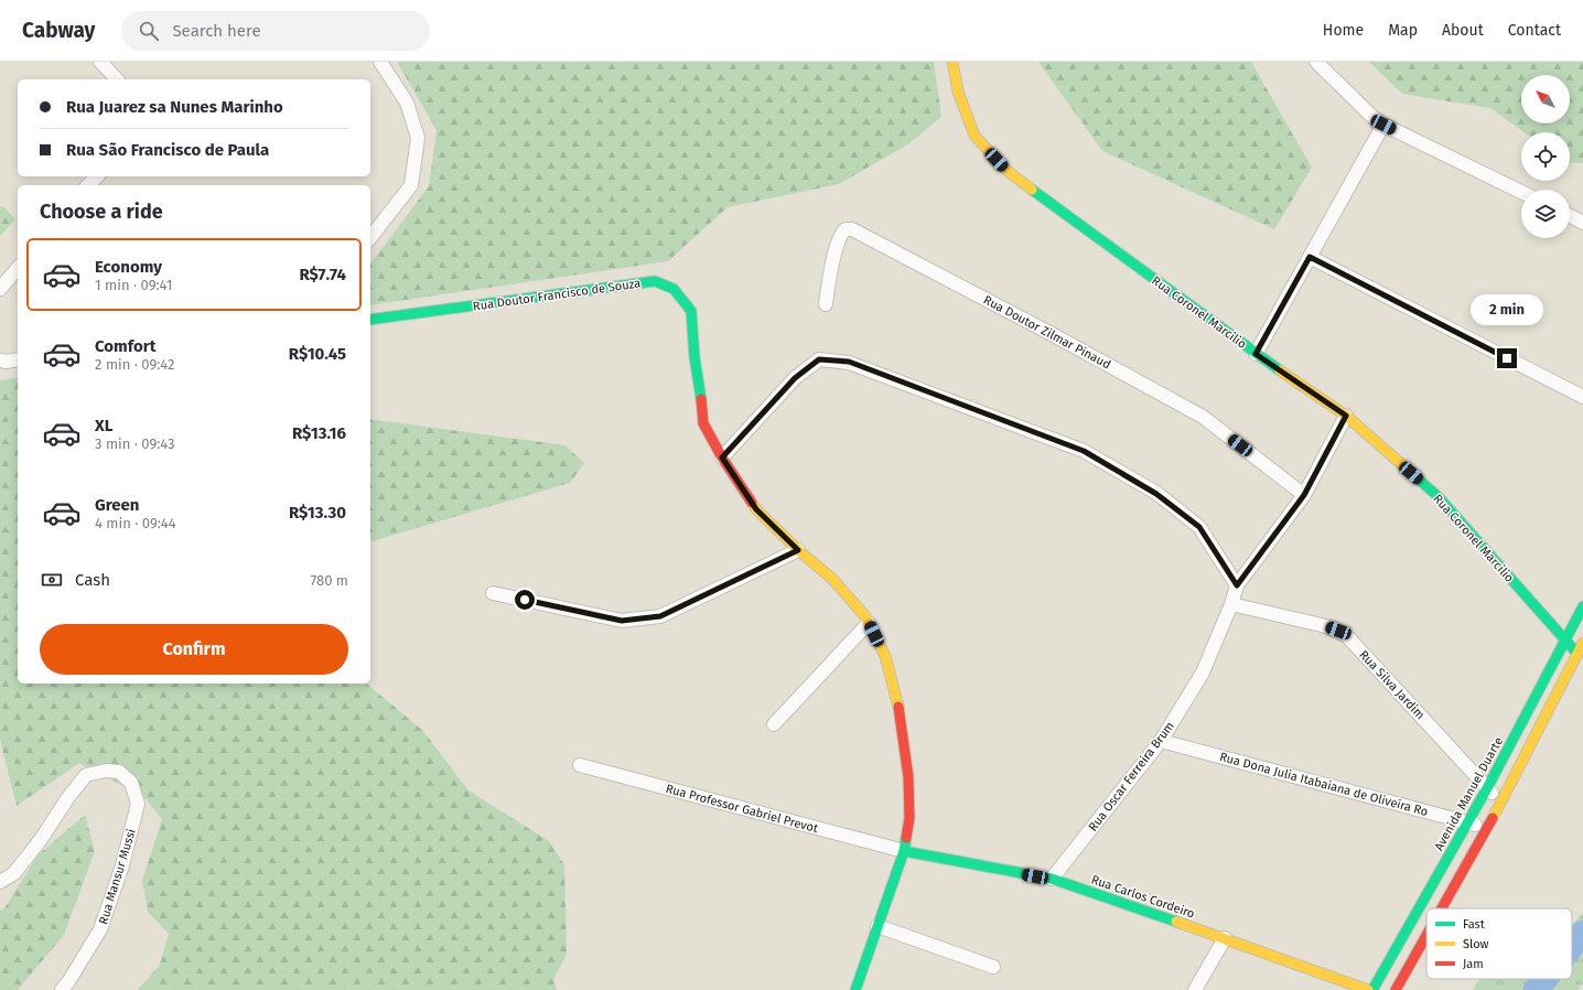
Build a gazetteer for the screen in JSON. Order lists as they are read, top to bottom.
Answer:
{
  "streets": {
    "street": [
      "Rua Doutor Francisco de Souza",
      "Rua Coronel Marcilio",
      "Rua Doutor Zilmar Pinaud",
      "Rua Silva Jardim",
      "Rua Oscar Ferreira Brum",
      "Rua Dona Julia Itabaiana de Oliveira Ro",
      "Avenida Manuel Duarte",
      "Rua Professor Gabriel Prevot",
      "Rua Mansur Mussi",
      "Rua Carlos Cordeiro"
    ]
  },
  "crossings": [
    ["Rua Doutor Francisco de Souza", "Rua Professor Gabriel Prevot"],
    ["Rua Doutor Francisco de Souza", "Rua Carlos Cordeiro"],
    ["Rua Coronel Marcilio", "Rua Oscar Ferreira Brum"],
    ["Rua Coronel Marcilio", "Avenida Manuel Duarte"],
    ["Rua Doutor Zilmar Pinaud", "Rua Oscar Ferreira Brum"],
    ["Rua Silva Jardim", "Rua Oscar Ferreira Brum"],
    ["Rua Silva Jardim", "Avenida Manuel Duarte"],
    ["Rua Oscar Ferreira Brum", "Rua Dona Julia Itabaiana de Oliveira Ro"],
    ["Rua Oscar Ferreira Brum", "Rua Carlos Cordeiro"],
    ["Rua Dona Julia Itabaiana de Oliveira Ro", "Avenida Manuel Duarte"],
    ["Rua Professor Gabriel Prevot", "Rua Carlos Cordeiro"]
  ],
  "legend": ["Fast", "Slow", "Jam"],
  "north": "top left",
  "page": {
    "header": "Cabway",
    "search": "Search here",
    "nav": [
      "Home",
      "Map",
      "About",
      "Contact"
    ],
    "banner": ["Rua Juarez sa Nunes Marinho", "Rua São Francisco de Paula"],
    "heading": "Choose a ride",
    "list": [
      {
        "name": "Economy",
        "note": "1 min · 09:41",
        "value": "R$7.74"
      },
      {
        "name": "Comfort",
        "note": "2 min · 09:42",
        "value": "R$10.45"
      },
      {
        "name": "XL",
        "note": "3 min · 09:43",
        "value": "R$13.16"
      },
      {
        "name": "Green",
        "note": "4 min · 09:44",
        "value": "R$13.30"
      }
    ],
    "bubble": "2 min",
    "pay": ["Cash", "780 m"],
    "buttons": "Confirm"
  }
}
